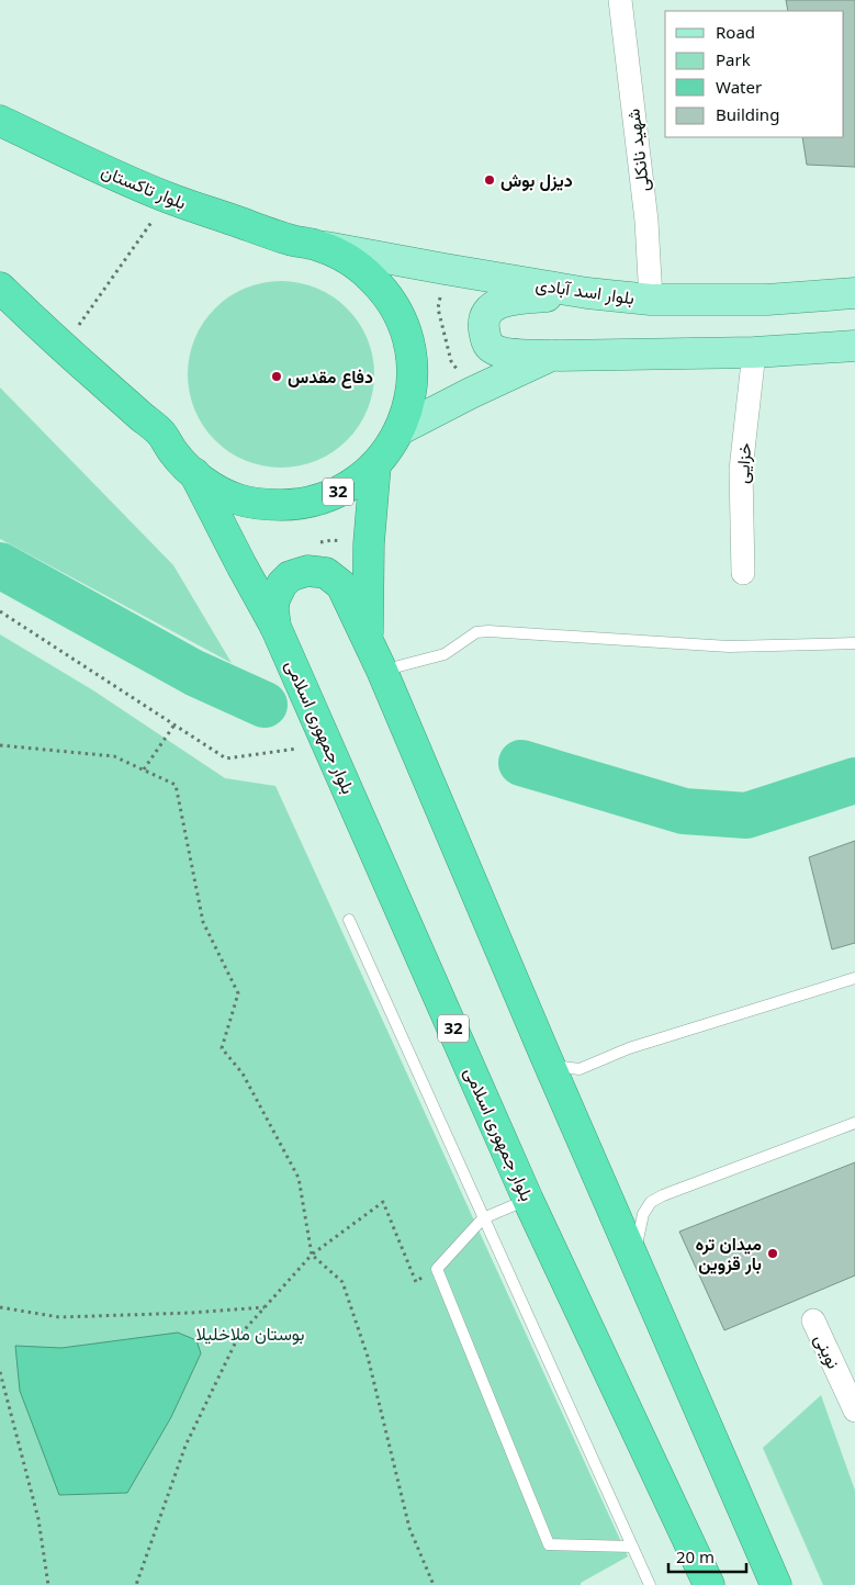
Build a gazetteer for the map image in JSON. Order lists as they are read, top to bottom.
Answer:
{
  "streets": {
    "highway": ["بلوار تاکستان", "32", "بلوار جمهوری اسلامی"],
    "main road": ["بلوار اسد آبادی"],
    "street": ["شهید نانکلی", "خزایی", "نوینی"]
  },
  "crossings": [
    ["شهید نانکلی", "بلوار اسد آبادی"],
    ["بلوار تاکستان", "بلوار اسد آبادی"],
    ["بلوار تاکستان", "32"],
    ["بلوار اسد آبادی", "32"],
    ["32", "بلوار جمهوری اسلامی"]
  ],
  "parks": ["بوستان ملاخلیلا"],
  "places": ["دیزل بوش", "دفاع مقدس", "میدان تره بار قزوین"],
  "legend": [
    "Road",
    "Park",
    "Water",
    "Building"
  ],
  "scale_bar": "20 m"
}
